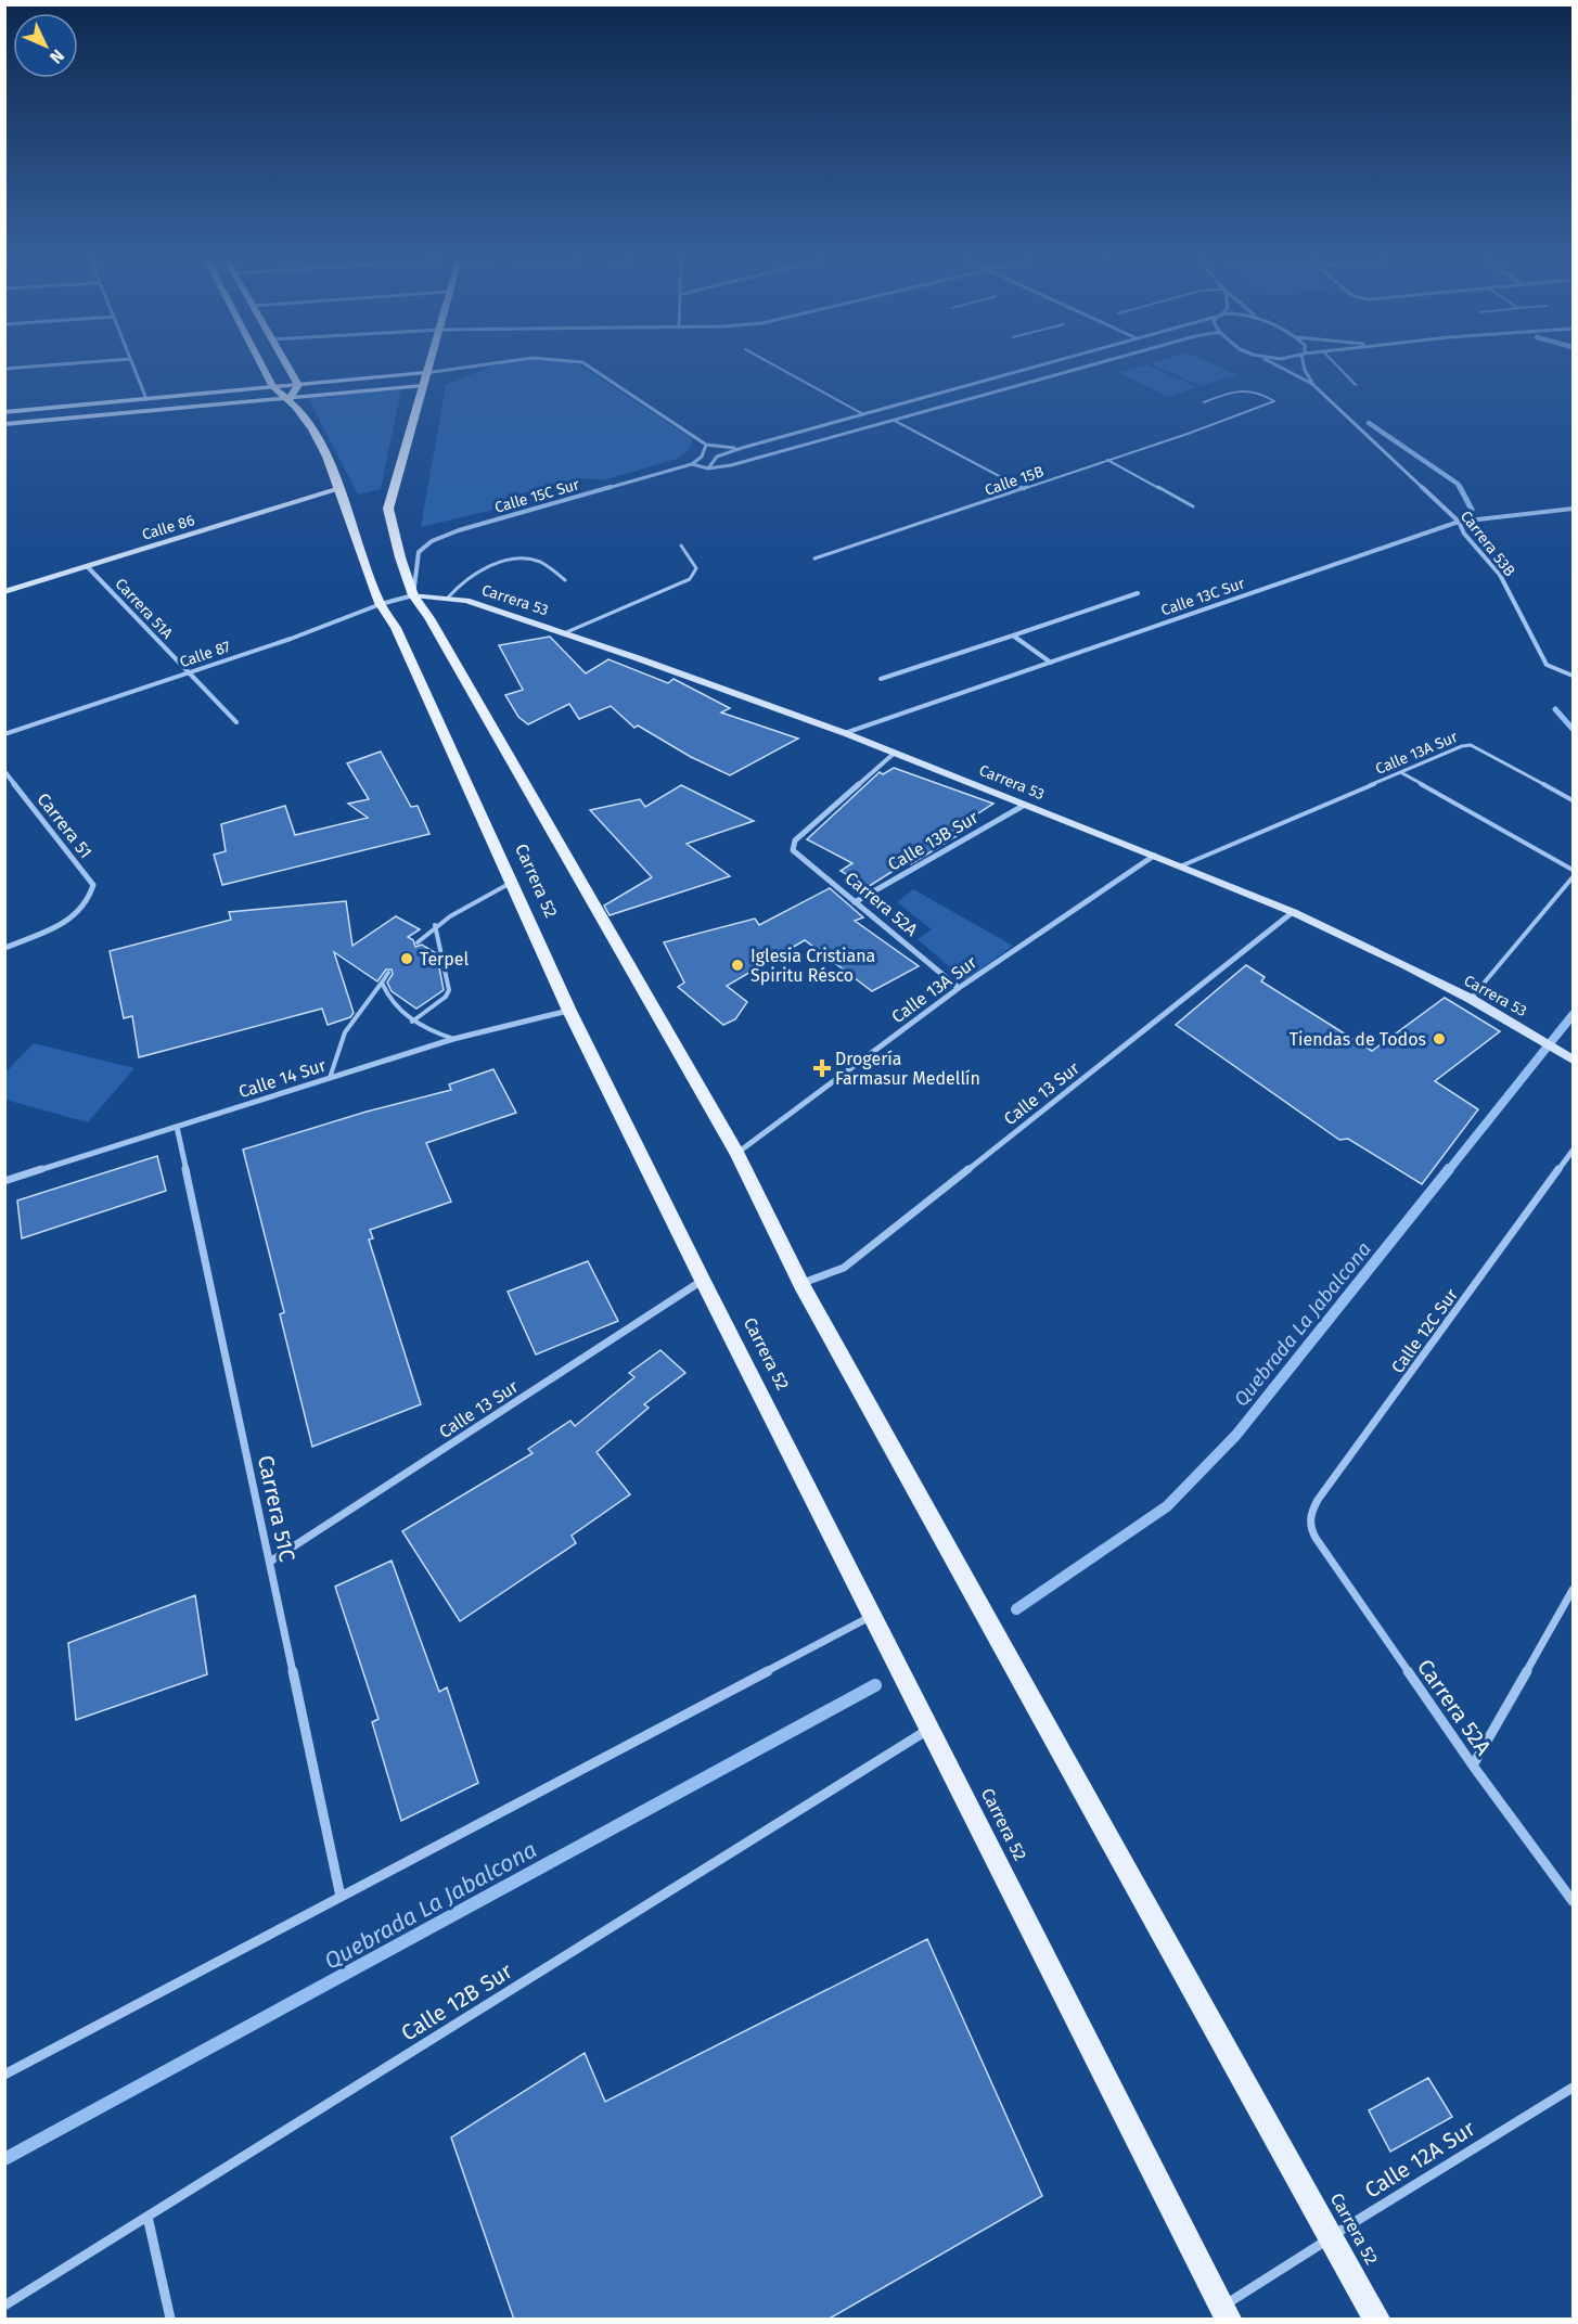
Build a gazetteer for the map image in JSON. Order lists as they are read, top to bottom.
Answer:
{
  "streets": {
    "main road": ["Carrera 52"],
    "street": [
      "Calle 15C Sur",
      "Calle 86",
      "Carrera 53B",
      "Calle 13C Sur",
      "Carrera 53",
      "Carrera 51A",
      "Calle 87",
      "Calle 13A Sur",
      "Carrera 51",
      "Calle 13B Sur",
      "Carrera 52A",
      "Calle 14 Sur",
      "Calle 13 Sur",
      "Calle 12C Sur",
      "Carrera 51C",
      "Calle 12B Sur",
      "Calle 12A Sur"
    ],
    "lane": ["Calle 15B"]
  },
  "crossings": [
    ["Calle 15C Sur", "Carrera 53"],
    ["Calle 15C Sur", "Calle 87"],
    ["Calle 15C Sur", "Carrera 52"],
    ["Calle 86", "Carrera 51A"],
    ["Calle 86", "Carrera 52"],
    ["Carrera 53B", "Calle 13C Sur"],
    ["Calle 13C Sur", "Carrera 53"],
    ["Carrera 53", "Calle 87"],
    ["Carrera 53", "Calle 13A Sur"],
    ["Carrera 53", "Calle 13B Sur"],
    ["Carrera 53", "Carrera 52"],
    ["Carrera 53", "Carrera 52A"],
    ["Carrera 53", "Calle 13 Sur"],
    ["Carrera 51A", "Calle 87"],
    ["Calle 87", "Carrera 52"],
    ["Calle 13A Sur", "Carrera 52"],
    ["Calle 13A Sur", "Carrera 52A"],
    ["Calle 13B Sur", "Carrera 52A"],
    ["Carrera 52", "Calle 14 Sur"],
    ["Carrera 52", "Calle 13 Sur"],
    ["Carrera 52", "Calle 12B Sur"],
    ["Carrera 52", "Calle 12A Sur"],
    ["Carrera 52A", "Calle 12C Sur"],
    ["Calle 14 Sur", "Carrera 51C"],
    ["Calle 13 Sur", "Carrera 51C"]
  ],
  "water": ["Quebrada La Jabalcona"],
  "places": {
    "other": ["Terpel", "Iglesia Cristiana Spiritu Résco", "Tiendas de Todos"],
    "health": ["Drogería Farmasur Medellín"]
  },
  "north": "bottom right"
}
